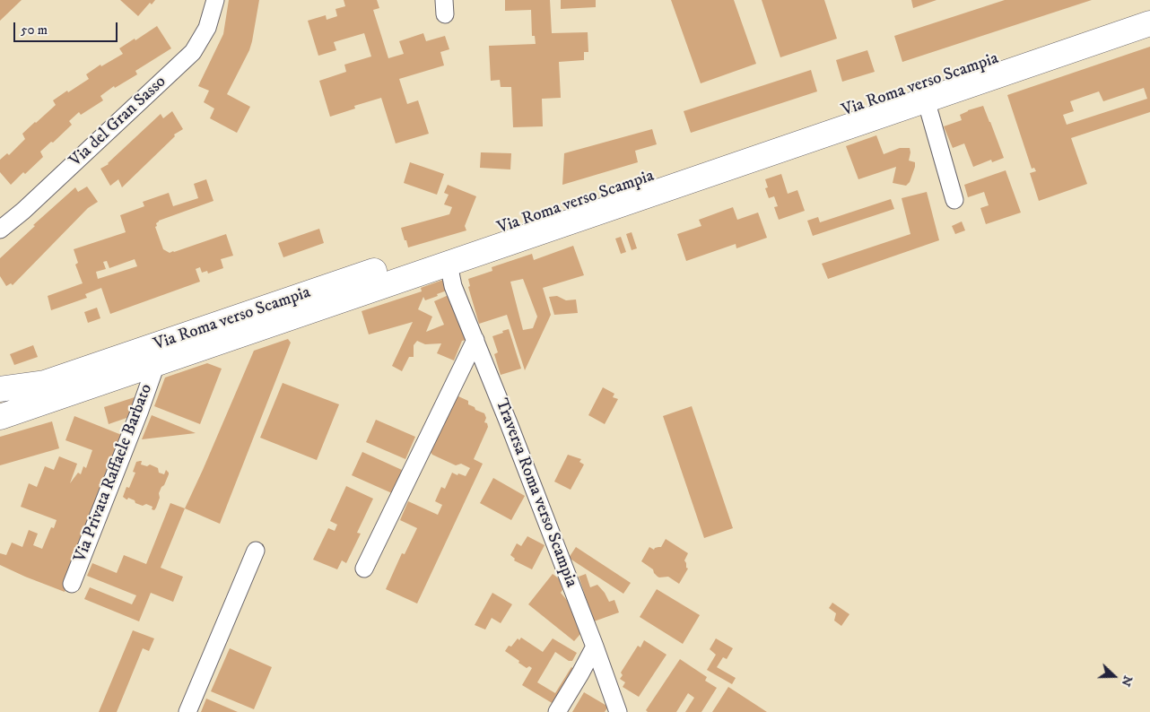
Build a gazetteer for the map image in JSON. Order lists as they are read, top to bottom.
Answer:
{
  "streets": {
    "main road": ["Via Roma verso Scampia"],
    "street": ["Via del Gran Sasso", "Via Privata Raffaele Barbato", "Traversa Roma verso Scampia"]
  },
  "crossings": [
    ["Via Roma verso Scampia", "Via Privata Raffaele Barbato"],
    ["Via Roma verso Scampia", "Traversa Roma verso Scampia"]
  ],
  "scale_bar": "50 m",
  "north": "right"
}
